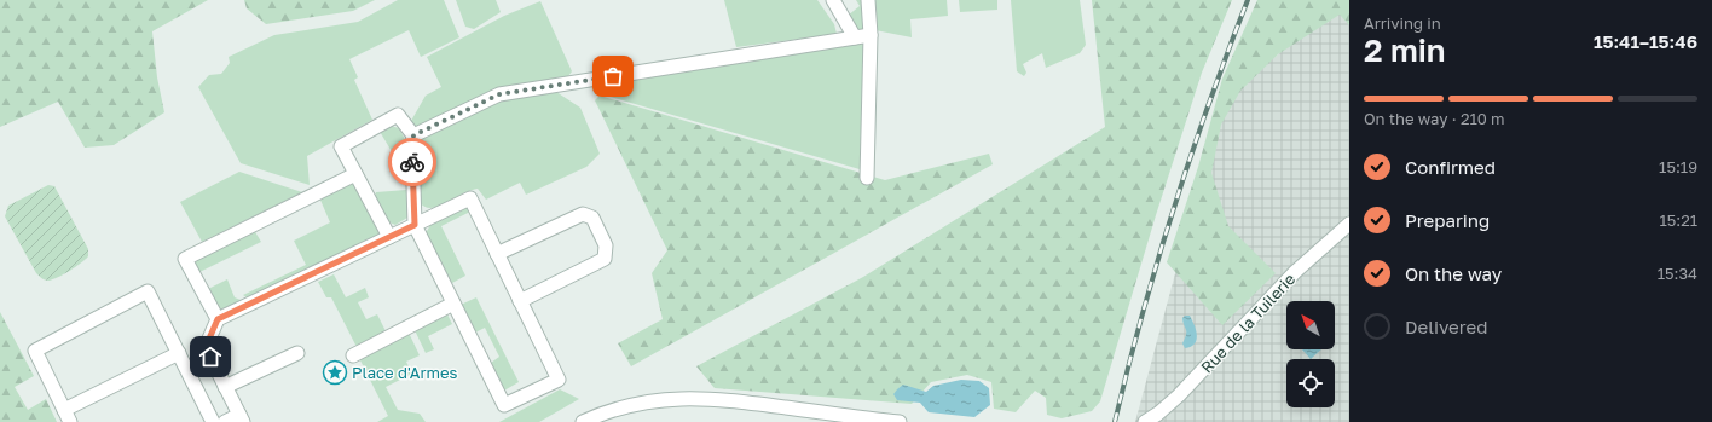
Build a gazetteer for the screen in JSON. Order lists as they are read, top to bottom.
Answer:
{
  "streets": {
    "street": ["Rue de la Tuilerie"]
  },
  "places": {
    "place": ["Place d'Armes"]
  },
  "north": "top left",
  "page": {
    "heading": ["2 min", "Arriving in", "15:41–15:46"],
    "bar": "On the way · 210 m",
    "list": [
      ["Confirmed", "15:19"],
      ["Preparing", "15:21"],
      ["On the way", "15:34"],
      "Delivered"
    ]
  }
}
